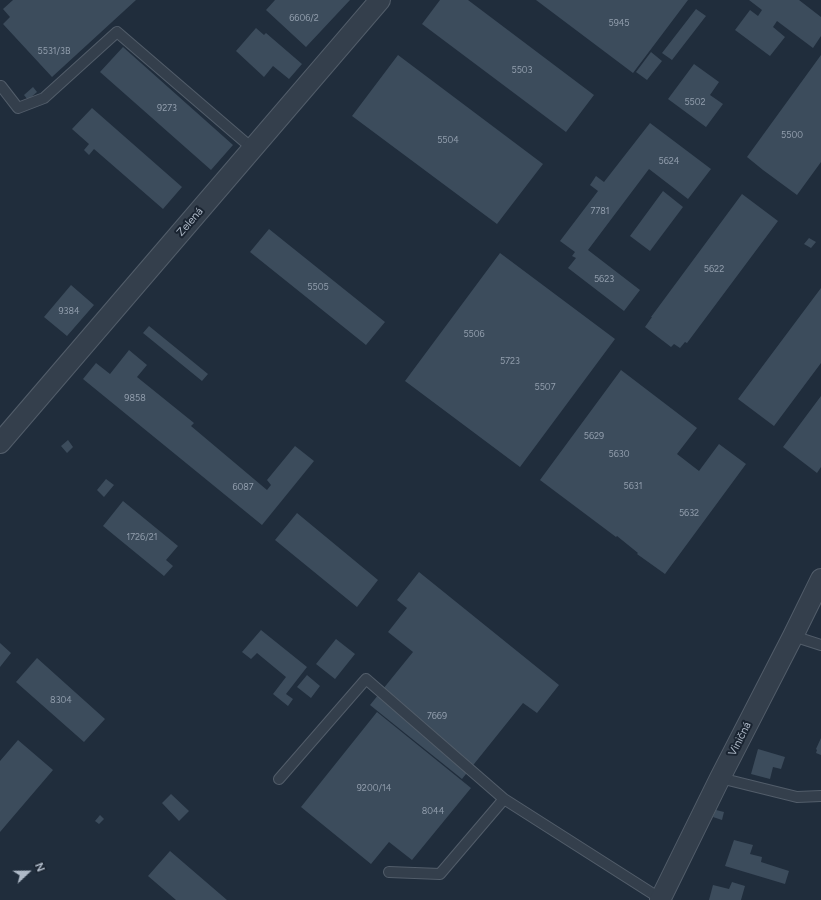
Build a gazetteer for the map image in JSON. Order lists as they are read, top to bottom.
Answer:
{
  "streets": {
    "street": ["Zelená", "Viničná"]
  },
  "house_numbers": [
    "6606/2",
    "5945",
    "5531/3B",
    "5503",
    "5502",
    "9273",
    "5500",
    "5504",
    "5624",
    "7781",
    "5622",
    "5623",
    "5505",
    "9384",
    "5506",
    "5723",
    "5507",
    "9858",
    "5629",
    "5630",
    "5631",
    "6087",
    "5632",
    "1726/21",
    "8304",
    "7669",
    "9200/14",
    "8044"
  ],
  "north": "right"
}
